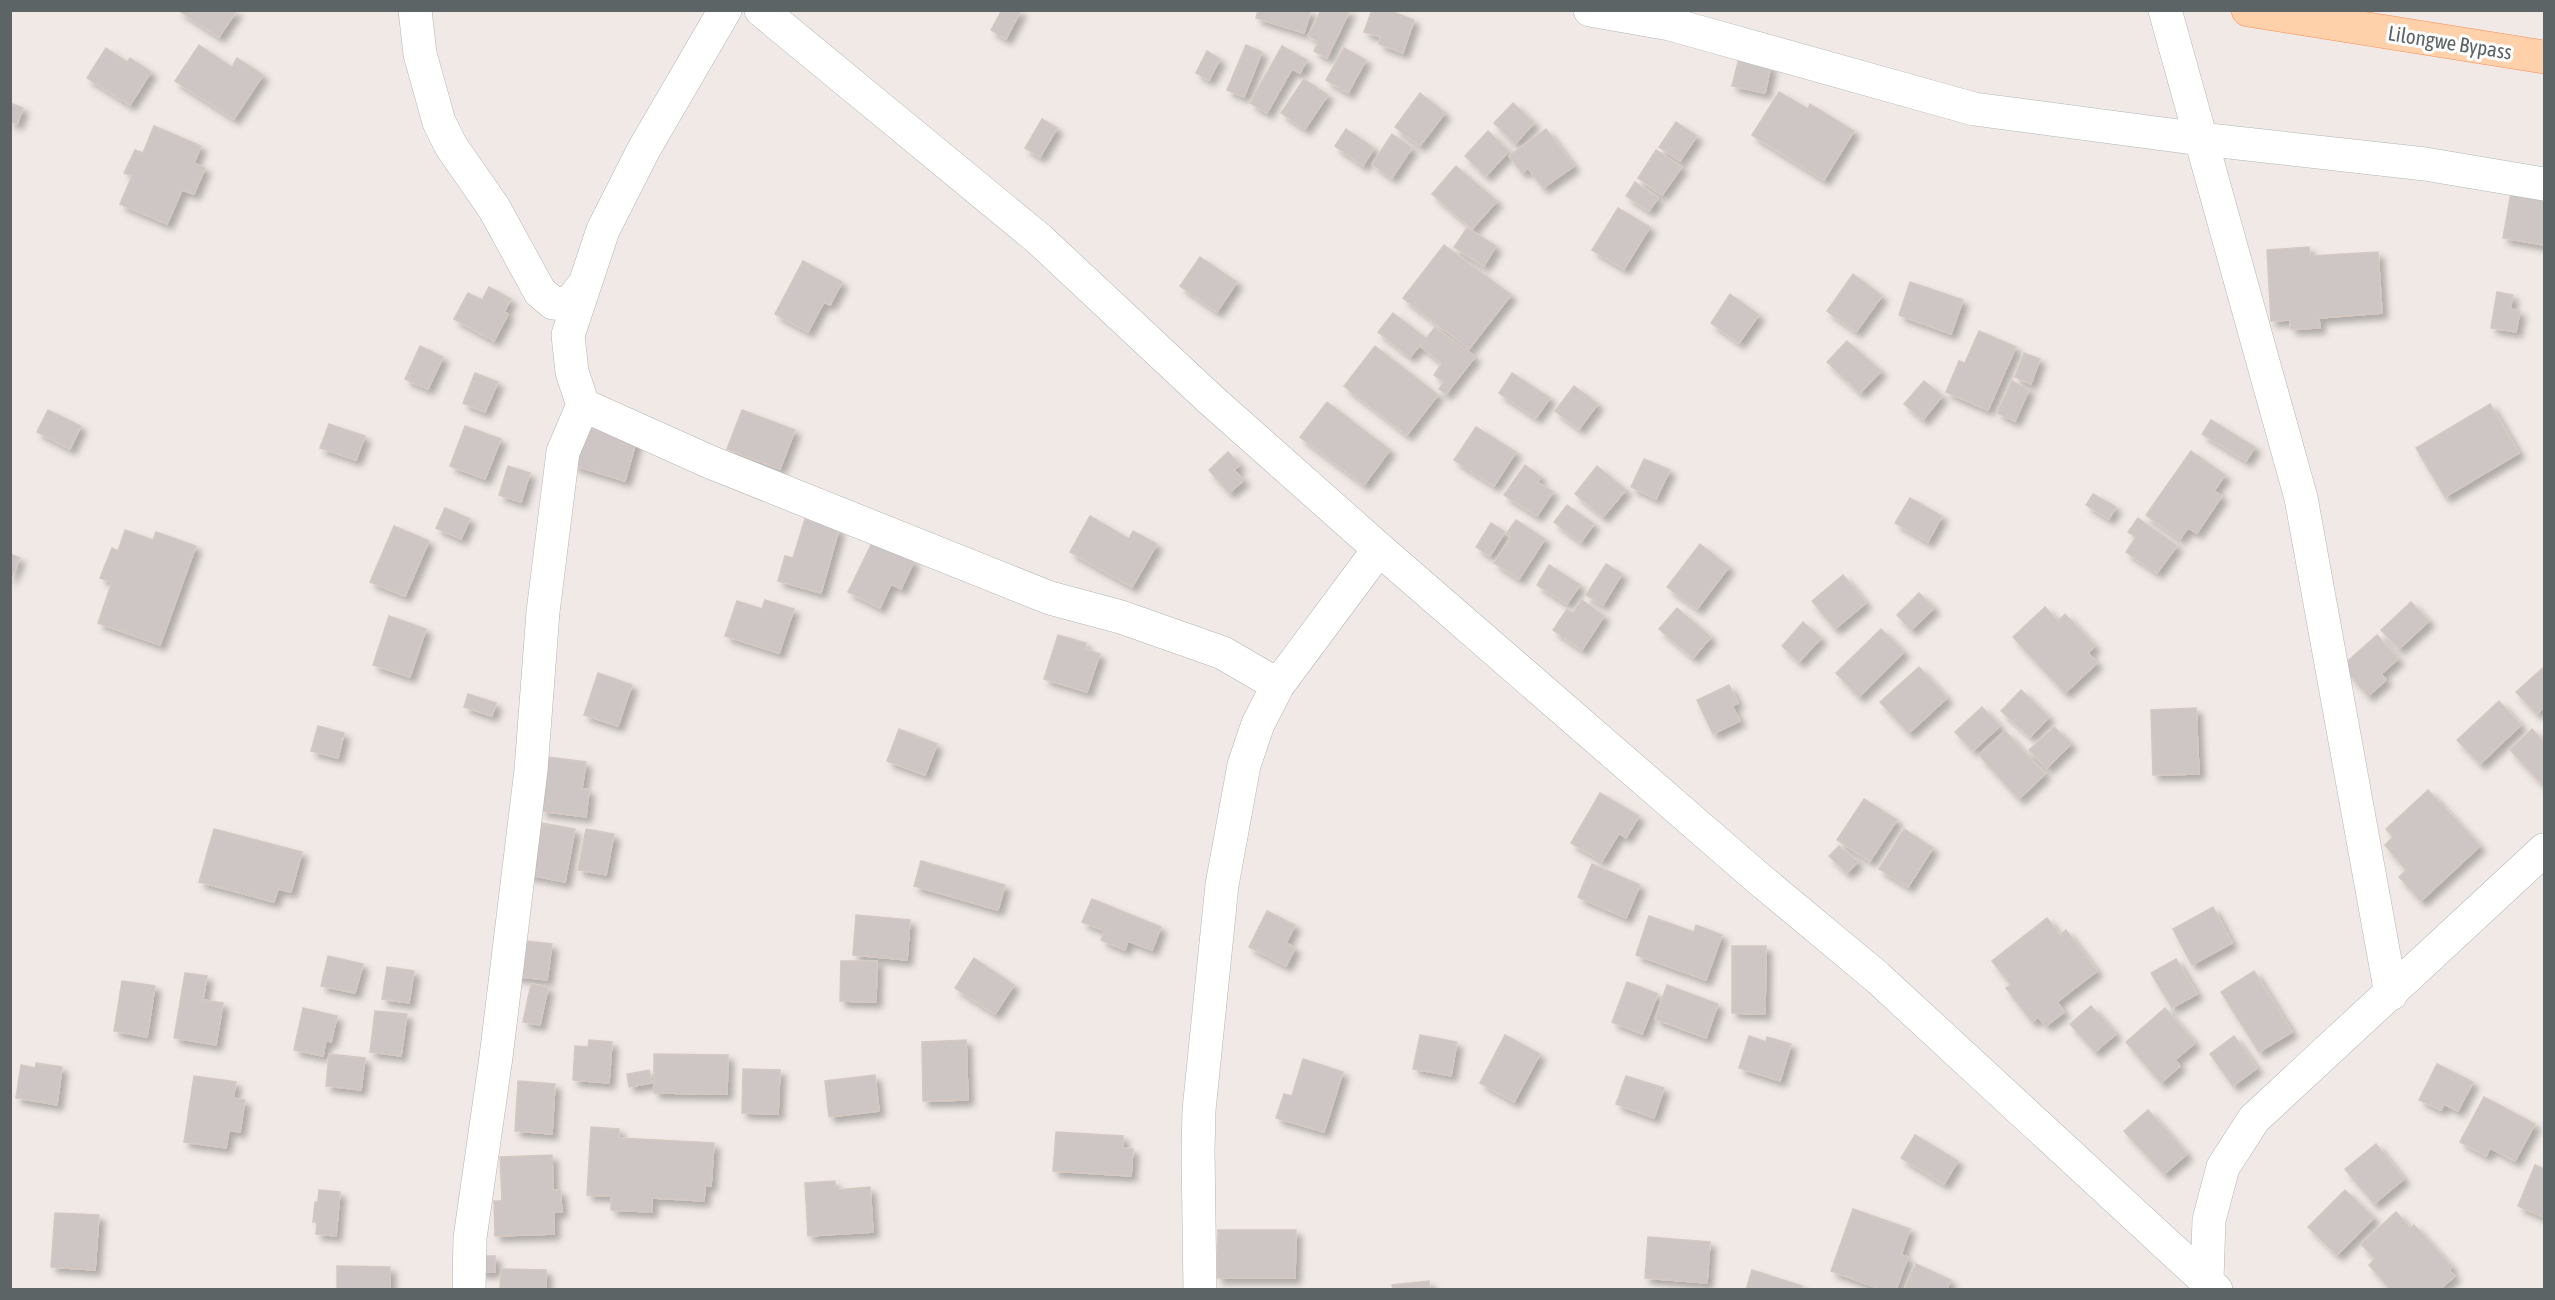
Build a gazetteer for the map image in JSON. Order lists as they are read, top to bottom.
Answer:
{
  "streets": {
    "main road": ["Lilongwe Bypass"]
  }
}
